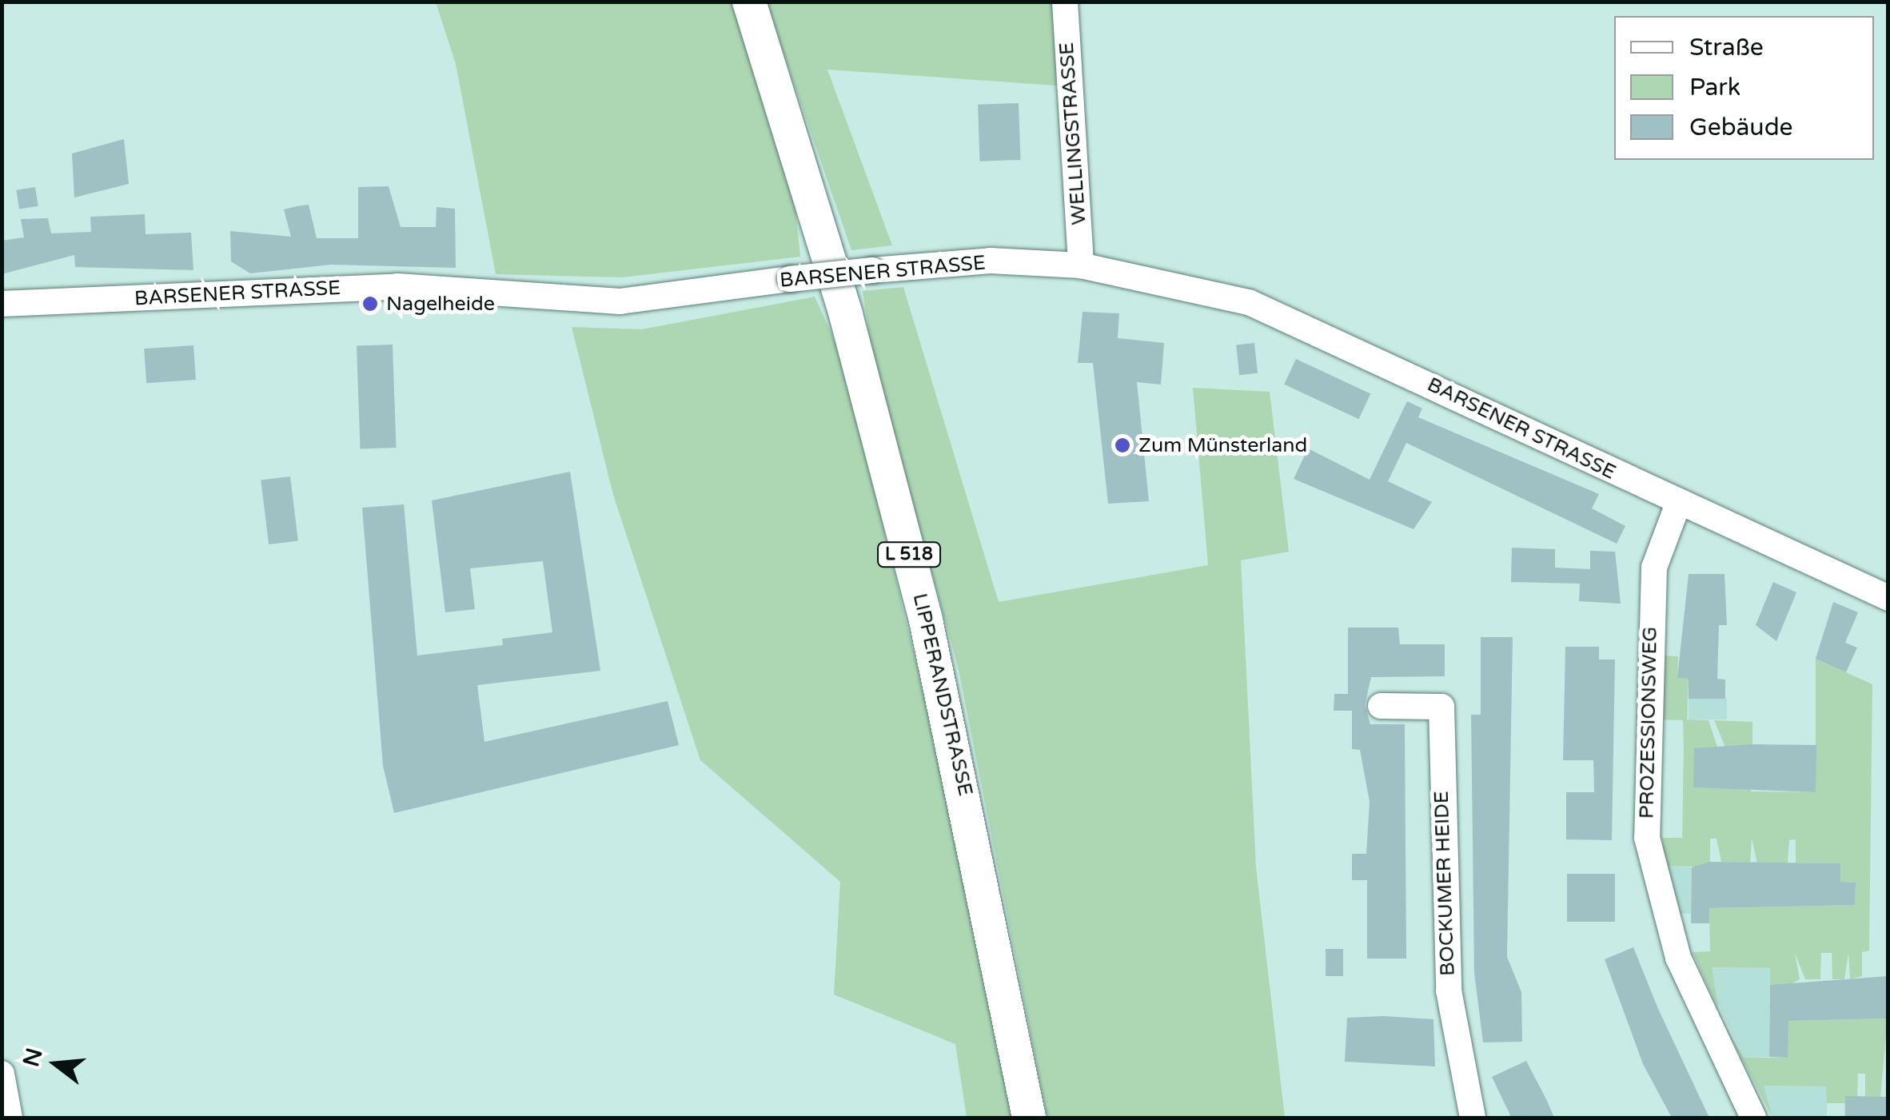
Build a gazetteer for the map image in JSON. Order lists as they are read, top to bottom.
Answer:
{
  "streets": {
    "main road": ["L 518", "LIPPERANDSTRASSE"],
    "street": [
      "WELLINGSTRASSE",
      "BARSENER STRASSE",
      "PROZESSIONSWEG",
      "BOCKUMER HEIDE"
    ]
  },
  "crossings": [
    ["WELLINGSTRASSE", "BARSENER STRASSE"],
    ["BARSENER STRASSE", "PROZESSIONSWEG"]
  ],
  "places": ["Nagelheide", "Zum Münsterland"],
  "legend": ["Straße", "Park", "Gebäude"],
  "north": "left"
}
